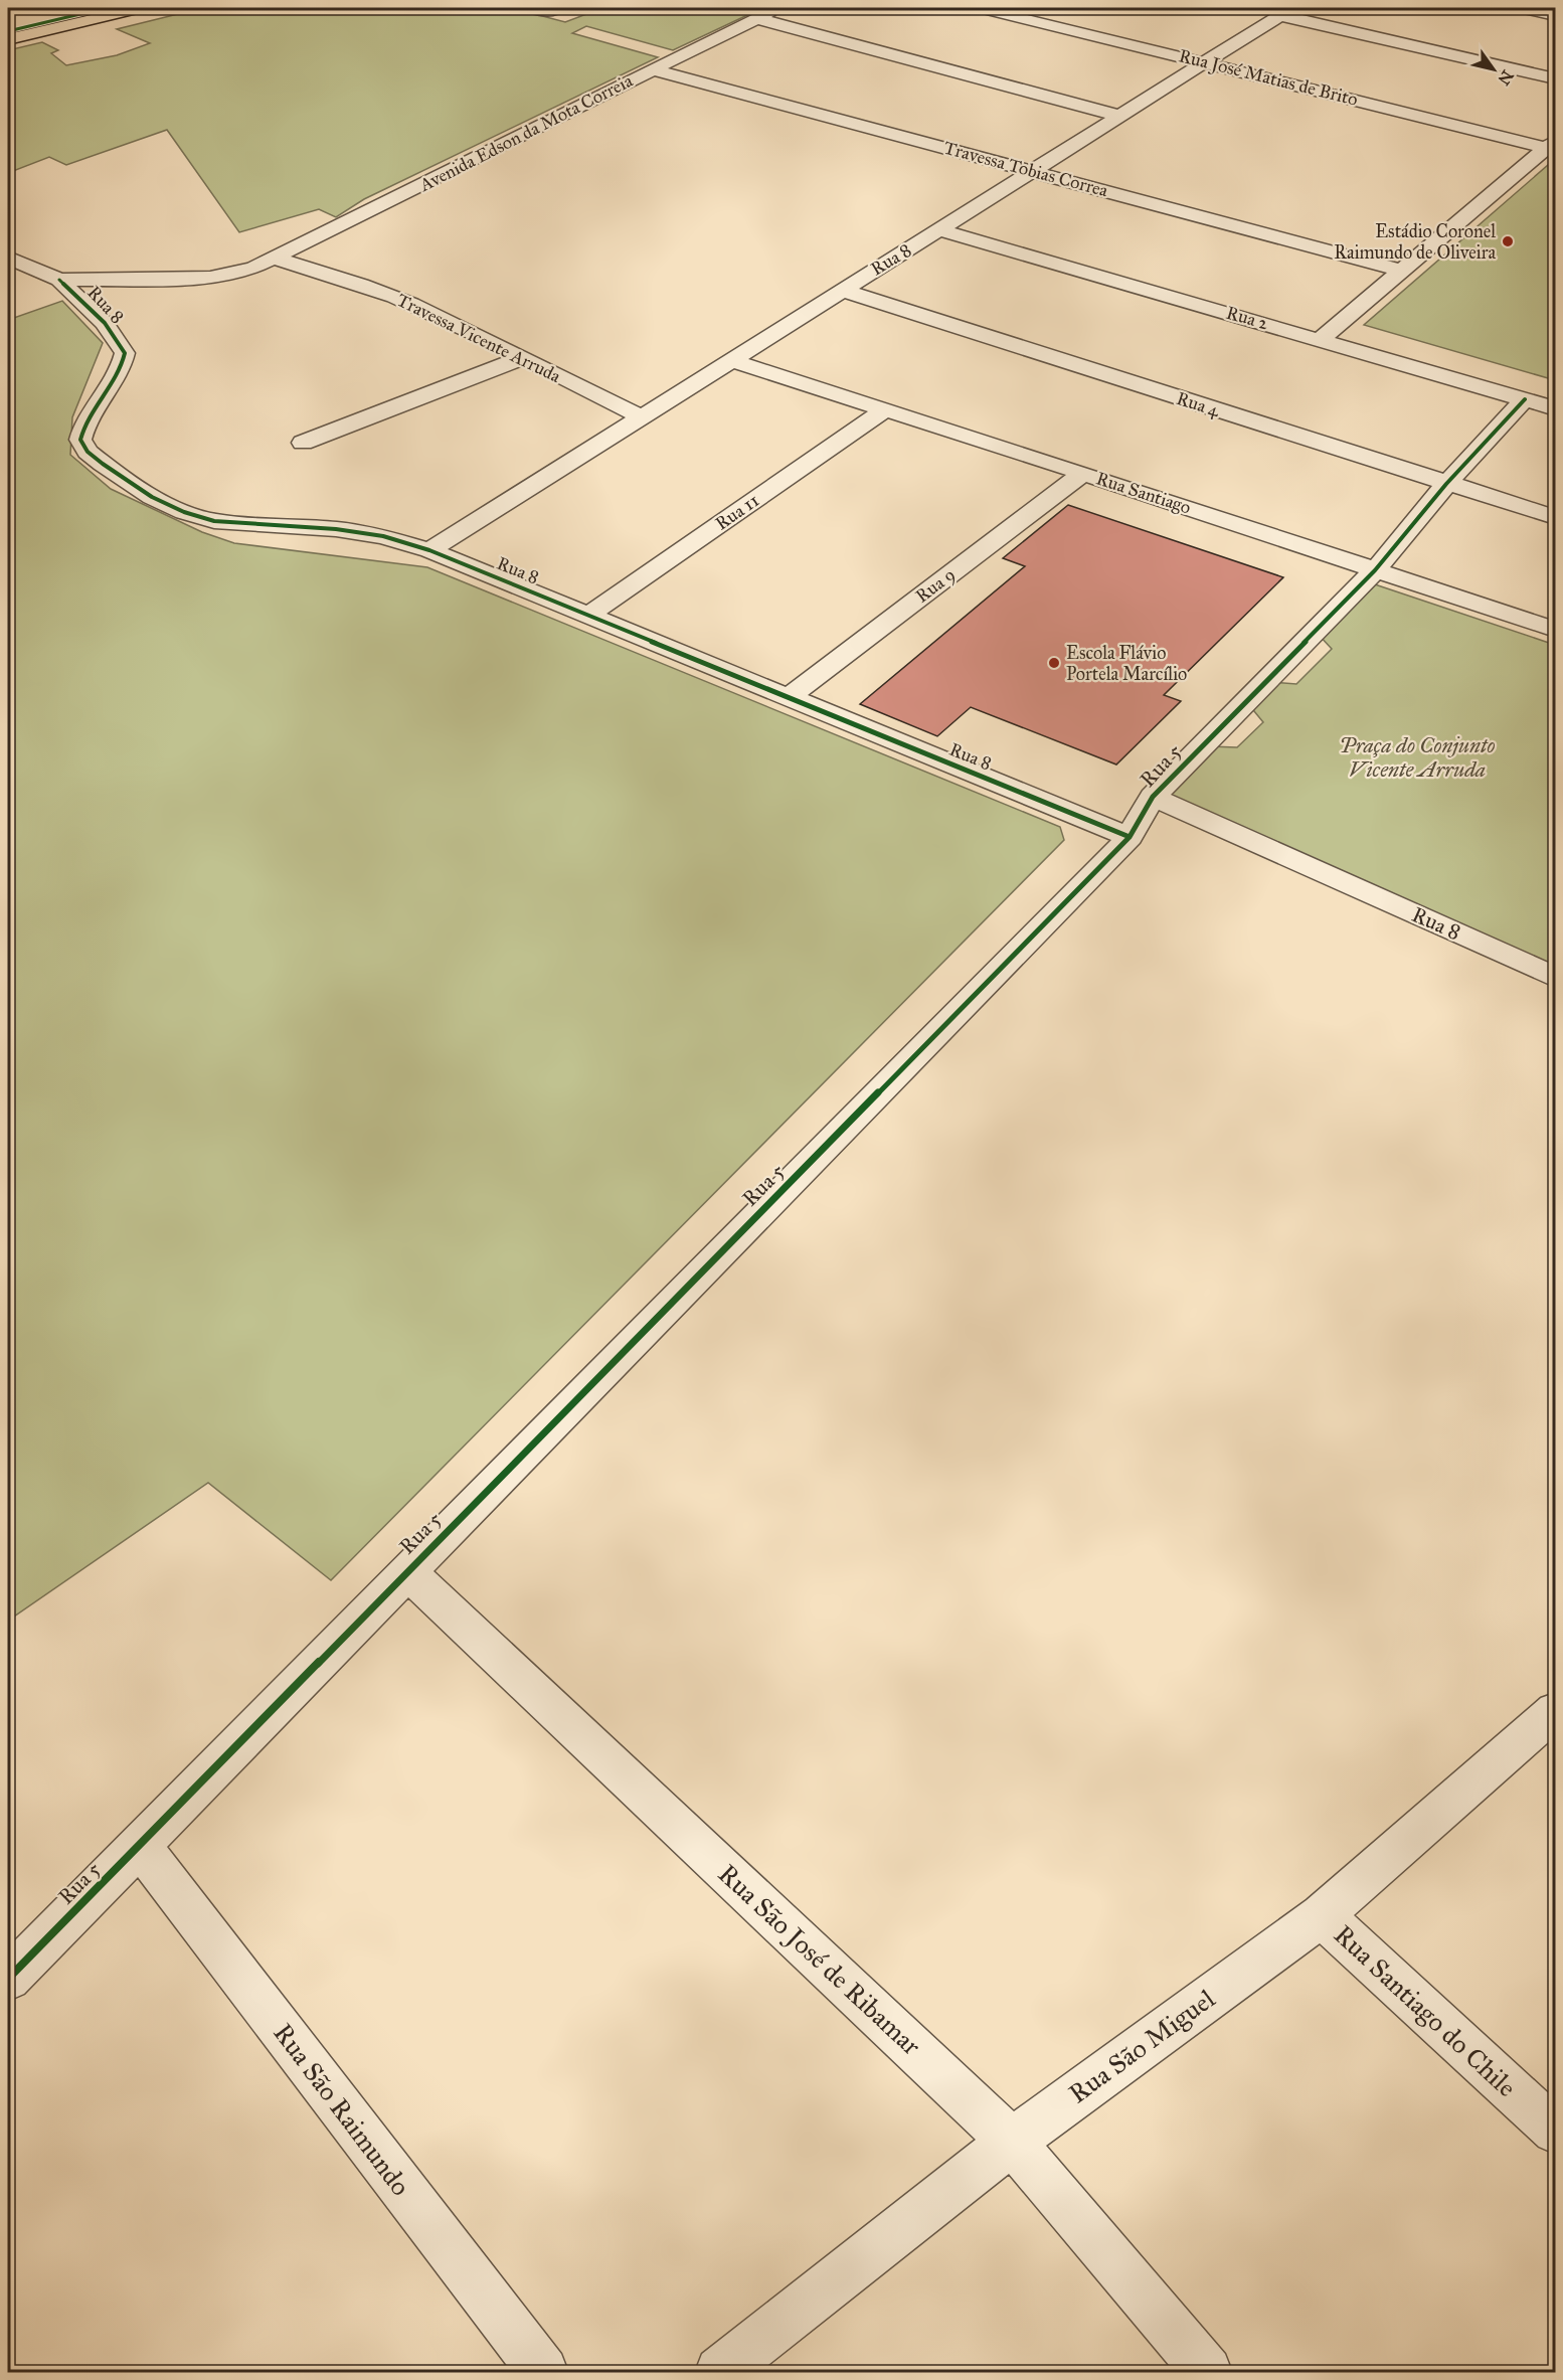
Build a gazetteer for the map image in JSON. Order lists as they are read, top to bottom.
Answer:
{
  "streets": {
    "street": [
      "Rua José Matias de Brito",
      "Avenida Edson da Mota Correia",
      "Travessa Tobias Correa",
      "Rua 8",
      "Rua 2",
      "Travessa Vicente Arruda",
      "Rua 4",
      "Rua Santiago",
      "Rua 11",
      "Rua 9",
      "Rua 5",
      "Rua São José de Ribamar",
      "Rua Santiago do Chile",
      "Rua São Miguel",
      "Rua São Raimundo"
    ]
  },
  "crossings": [
    ["Rua José Matias de Brito", "Rua 8"],
    ["Avenida Edson da Mota Correia", "Travessa Tobias Correa"],
    ["Avenida Edson da Mota Correia", "Rua 8"],
    ["Avenida Edson da Mota Correia", "Travessa Vicente Arruda"],
    ["Travessa Tobias Correa", "Rua 8"],
    ["Rua 8", "Rua 2"],
    ["Rua 8", "Travessa Vicente Arruda"],
    ["Rua 8", "Rua 4"],
    ["Rua 8", "Rua Santiago"],
    ["Rua 8", "Rua 11"],
    ["Rua 8", "Rua 9"],
    ["Rua 8", "Rua 5"],
    ["Rua 2", "Rua 5"],
    ["Rua 4", "Rua 5"],
    ["Rua Santiago", "Rua 11"],
    ["Rua Santiago", "Rua 9"],
    ["Rua Santiago", "Rua 5"],
    ["Rua 5", "Rua São José de Ribamar"],
    ["Rua 5", "Rua São Raimundo"],
    ["Rua São José de Ribamar", "Rua São Miguel"],
    ["Rua Santiago do Chile", "Rua São Miguel"]
  ],
  "parks": ["Praça do Conjunto Vicente Arruda"],
  "places": ["Estádio Coronel Raimundo de Oliveira", "Escola Flávio Portela Marcílio"],
  "north": "bottom right"
}
